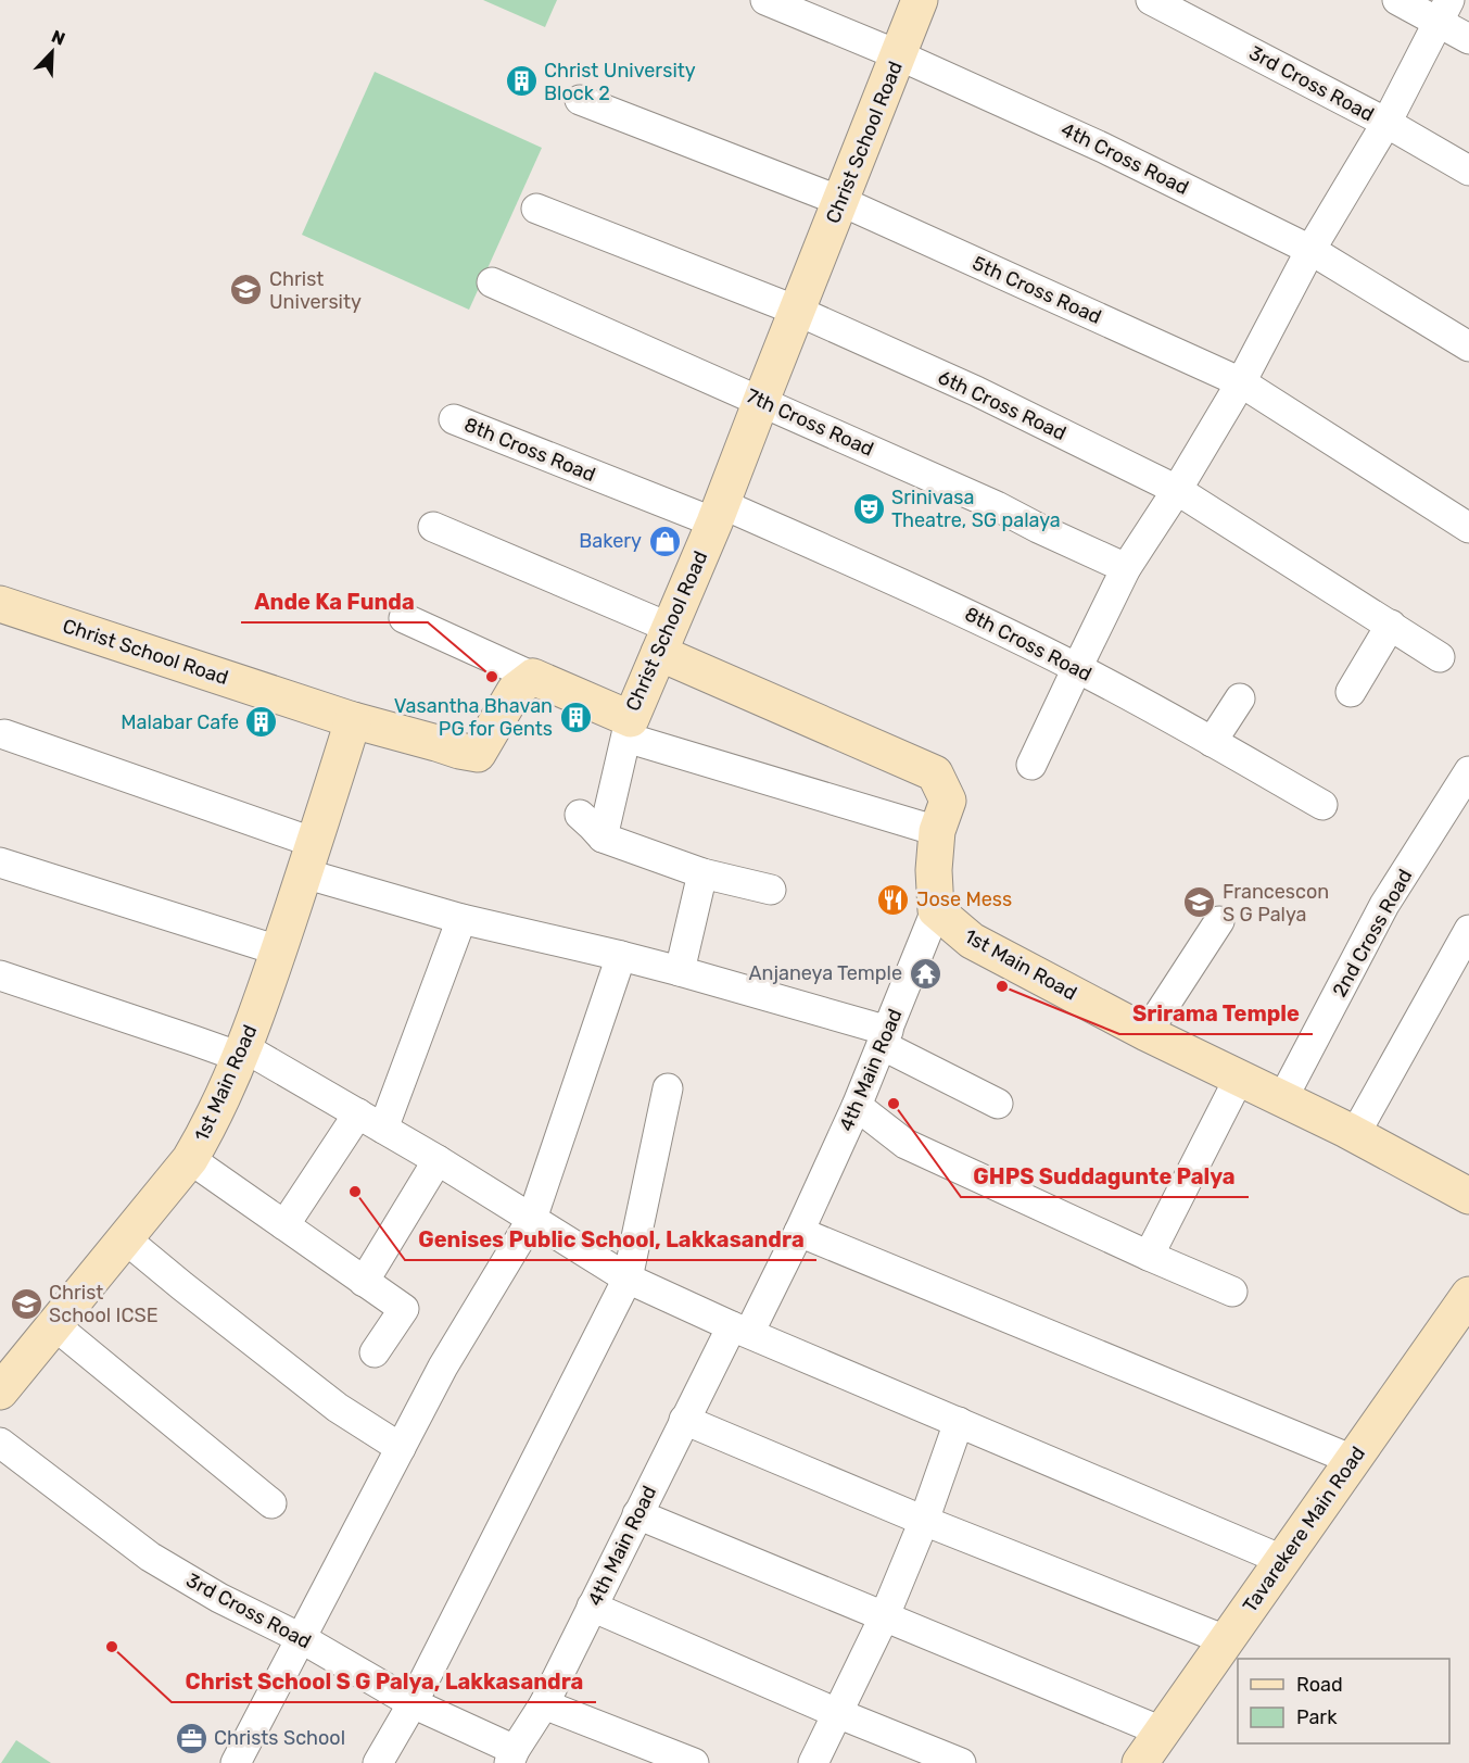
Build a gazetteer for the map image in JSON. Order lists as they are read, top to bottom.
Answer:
{
  "streets": {
    "street": [
      "3rd Cross Road",
      "Christ School Road",
      "4th Cross Road",
      "5th Cross Road",
      "6th Cross Road",
      "7th Cross Road",
      "8th Cross Road",
      "2nd Cross Road",
      "1st Main Road",
      "4th Main Road",
      "Tavarekere Main Road"
    ]
  },
  "crossings": [
    ["3rd Cross Road", "4th Main Road"],
    ["Christ School Road", "4th Cross Road"],
    ["Christ School Road", "5th Cross Road"],
    ["Christ School Road", "6th Cross Road"],
    ["Christ School Road", "7th Cross Road"],
    ["Christ School Road", "8th Cross Road"],
    ["Christ School Road", "1st Main Road"],
    ["2nd Cross Road", "1st Main Road"],
    ["1st Main Road", "4th Main Road"]
  ],
  "places": {
    "building": ["Christ University Block 2", "Vasantha Bhavan PG for Gents", "Malabar Cafe"],
    "school or university": ["Christ University", "Francescon S G Palya", "Christ School ICSE"],
    "theatre": ["Srinivasa Theatre, SG palaya"],
    "shop": ["Bakery"],
    "other": [
      "Ande Ka Funda",
      "Srirama Temple",
      "GHPS Suddagunte Palya",
      "Genises Public School, Lakkasandra",
      "Christ School S G Palya, Lakkasandra"
    ],
    "restaurant": ["Jose Mess"],
    "temple": ["Anjaneya Temple"],
    "office": ["Christs School"]
  },
  "legend": ["Road", "Park"],
  "north": "top right"
}
